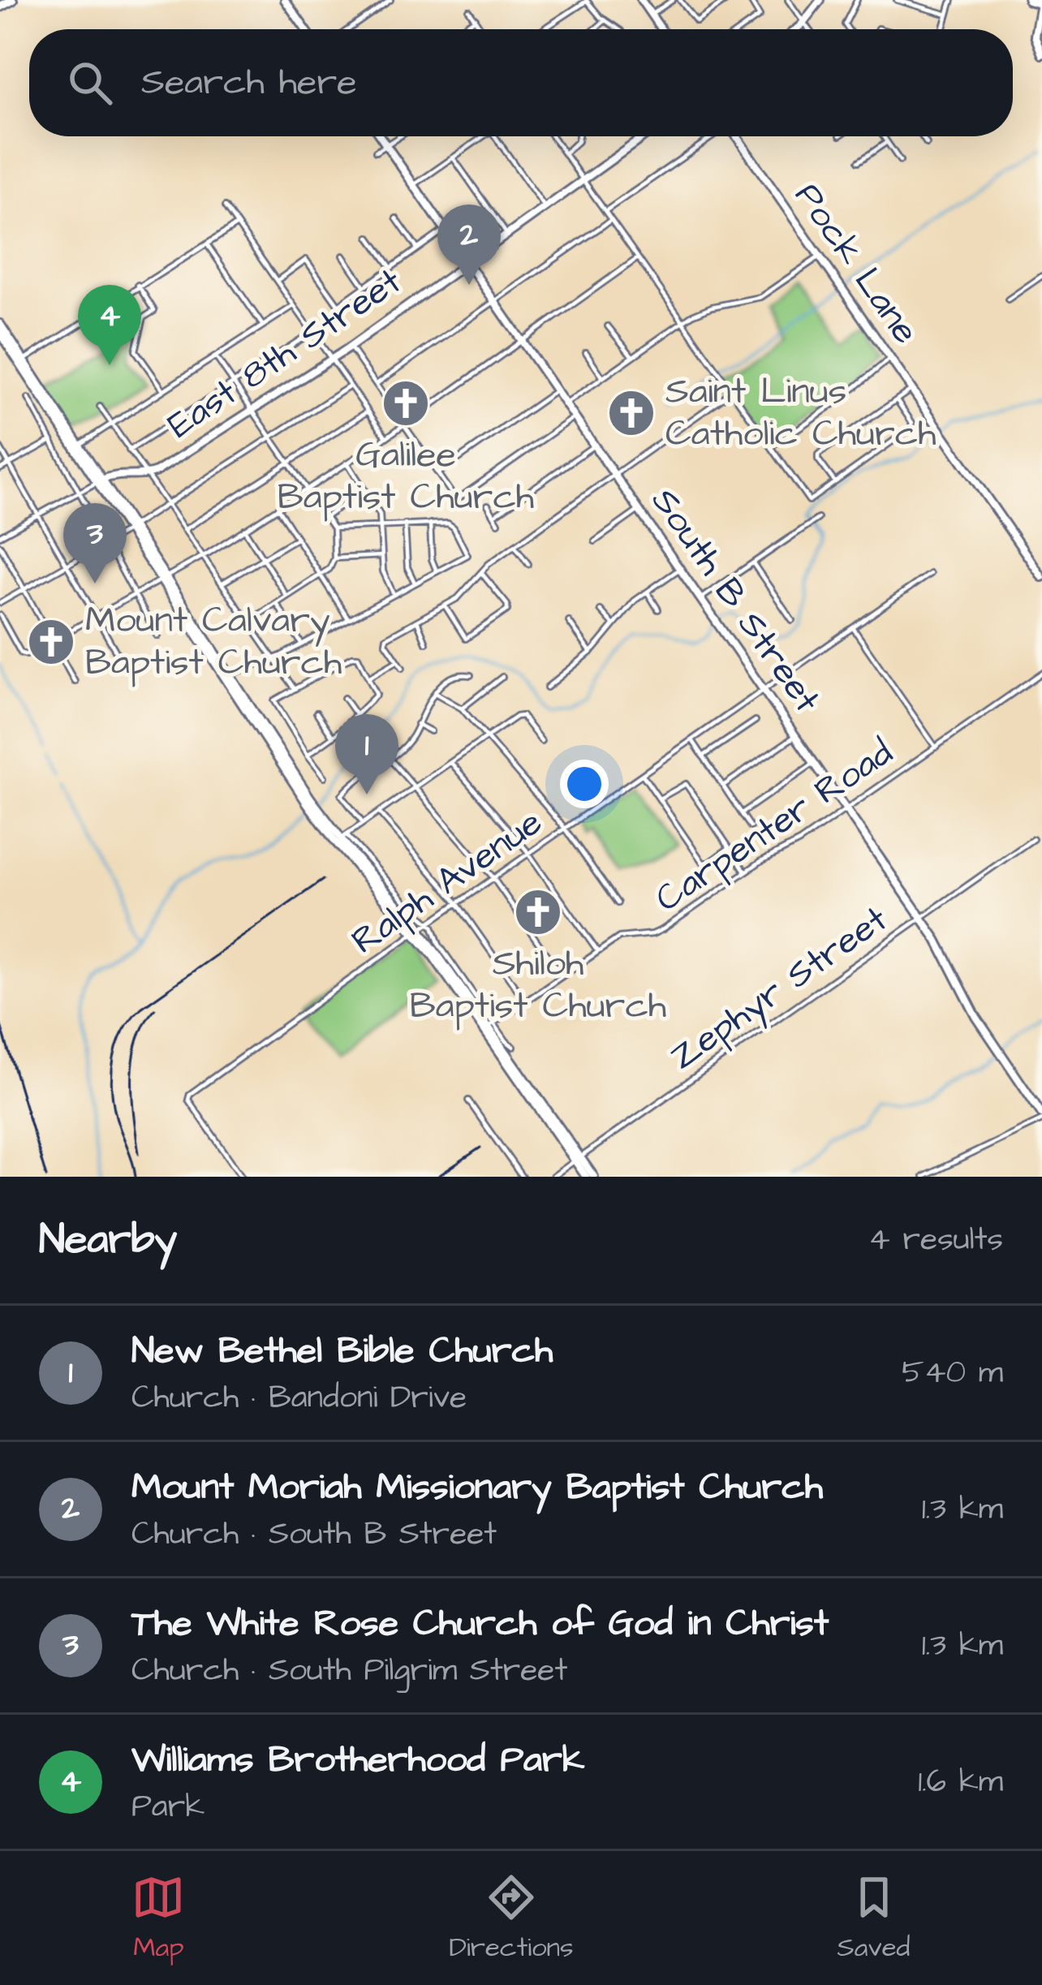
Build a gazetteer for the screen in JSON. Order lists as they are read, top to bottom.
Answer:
{
  "streets": {
    "street": [
      "Pock Lane",
      "East 8th Street",
      "South B Street",
      "Carpenter Road",
      "Ralph Avenue",
      "Zephyr Street"
    ]
  },
  "crossings": [
    ["East 8th Street", "South B Street"],
    ["South B Street", "Carpenter Road"],
    ["South B Street", "Ralph Avenue"],
    ["South B Street", "Zephyr Street"]
  ],
  "places": {
    "church": [
      "Galilee Baptist Church",
      "Saint Linus Catholic Church",
      "Mount Calvary Baptist Church",
      "Shiloh Baptist Church"
    ]
  },
  "page": {
    "search": "Search here",
    "pins": [
      "2",
      "4",
      "3",
      "1"
    ],
    "heading": ["Nearby", "4 results"],
    "list": [
      {
        "mark": "1",
        "name": "New Bethel Bible Church",
        "note": "Church · Bandoni Drive",
        "value": "540 m"
      },
      {
        "mark": "2",
        "name": "Mount Moriah Missionary Baptist Church",
        "note": "Church · South B Street",
        "value": "1.3 km"
      },
      {
        "mark": "3",
        "name": "The White Rose Church of God in Christ",
        "note": "Church · South Pilgrim Street",
        "value": "1.3 km"
      },
      {
        "mark": "4",
        "name": "Williams Brotherhood Park",
        "note": "Park",
        "value": "1.6 km"
      }
    ],
    "nav": ["Map", "Directions", "Saved"]
  }
}
